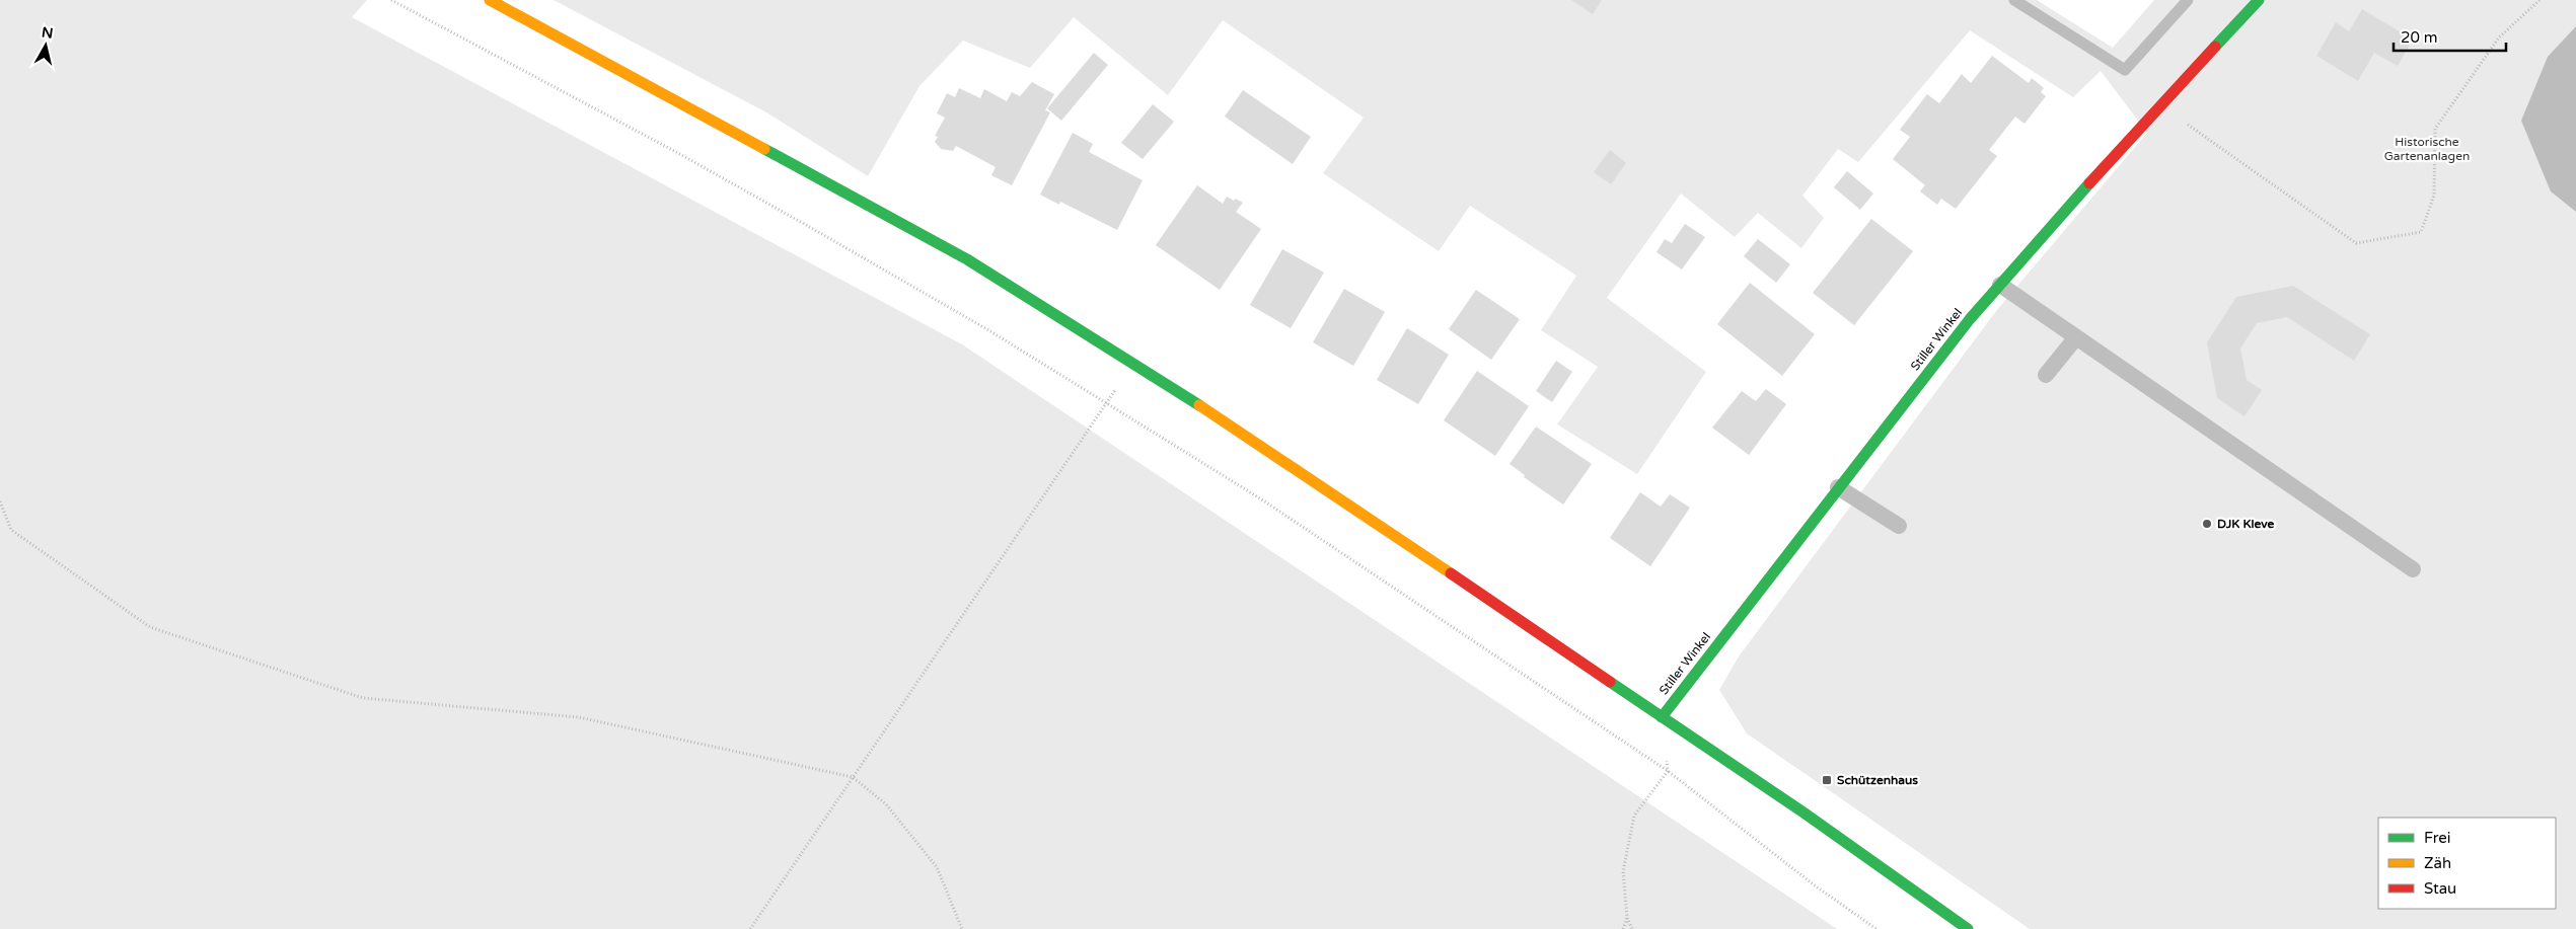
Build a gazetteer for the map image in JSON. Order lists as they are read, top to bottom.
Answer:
{
  "streets": {
    "main road": ["Stiller Winkel"]
  },
  "parks": ["Historische Gartenanlagen"],
  "places": {
    "other": ["DJK Kleve"],
    "transit": ["Schützenhaus"]
  },
  "legend": ["Frei", "Zäh", "Stau"],
  "scale_bar": "20 m",
  "north": "top"
}
